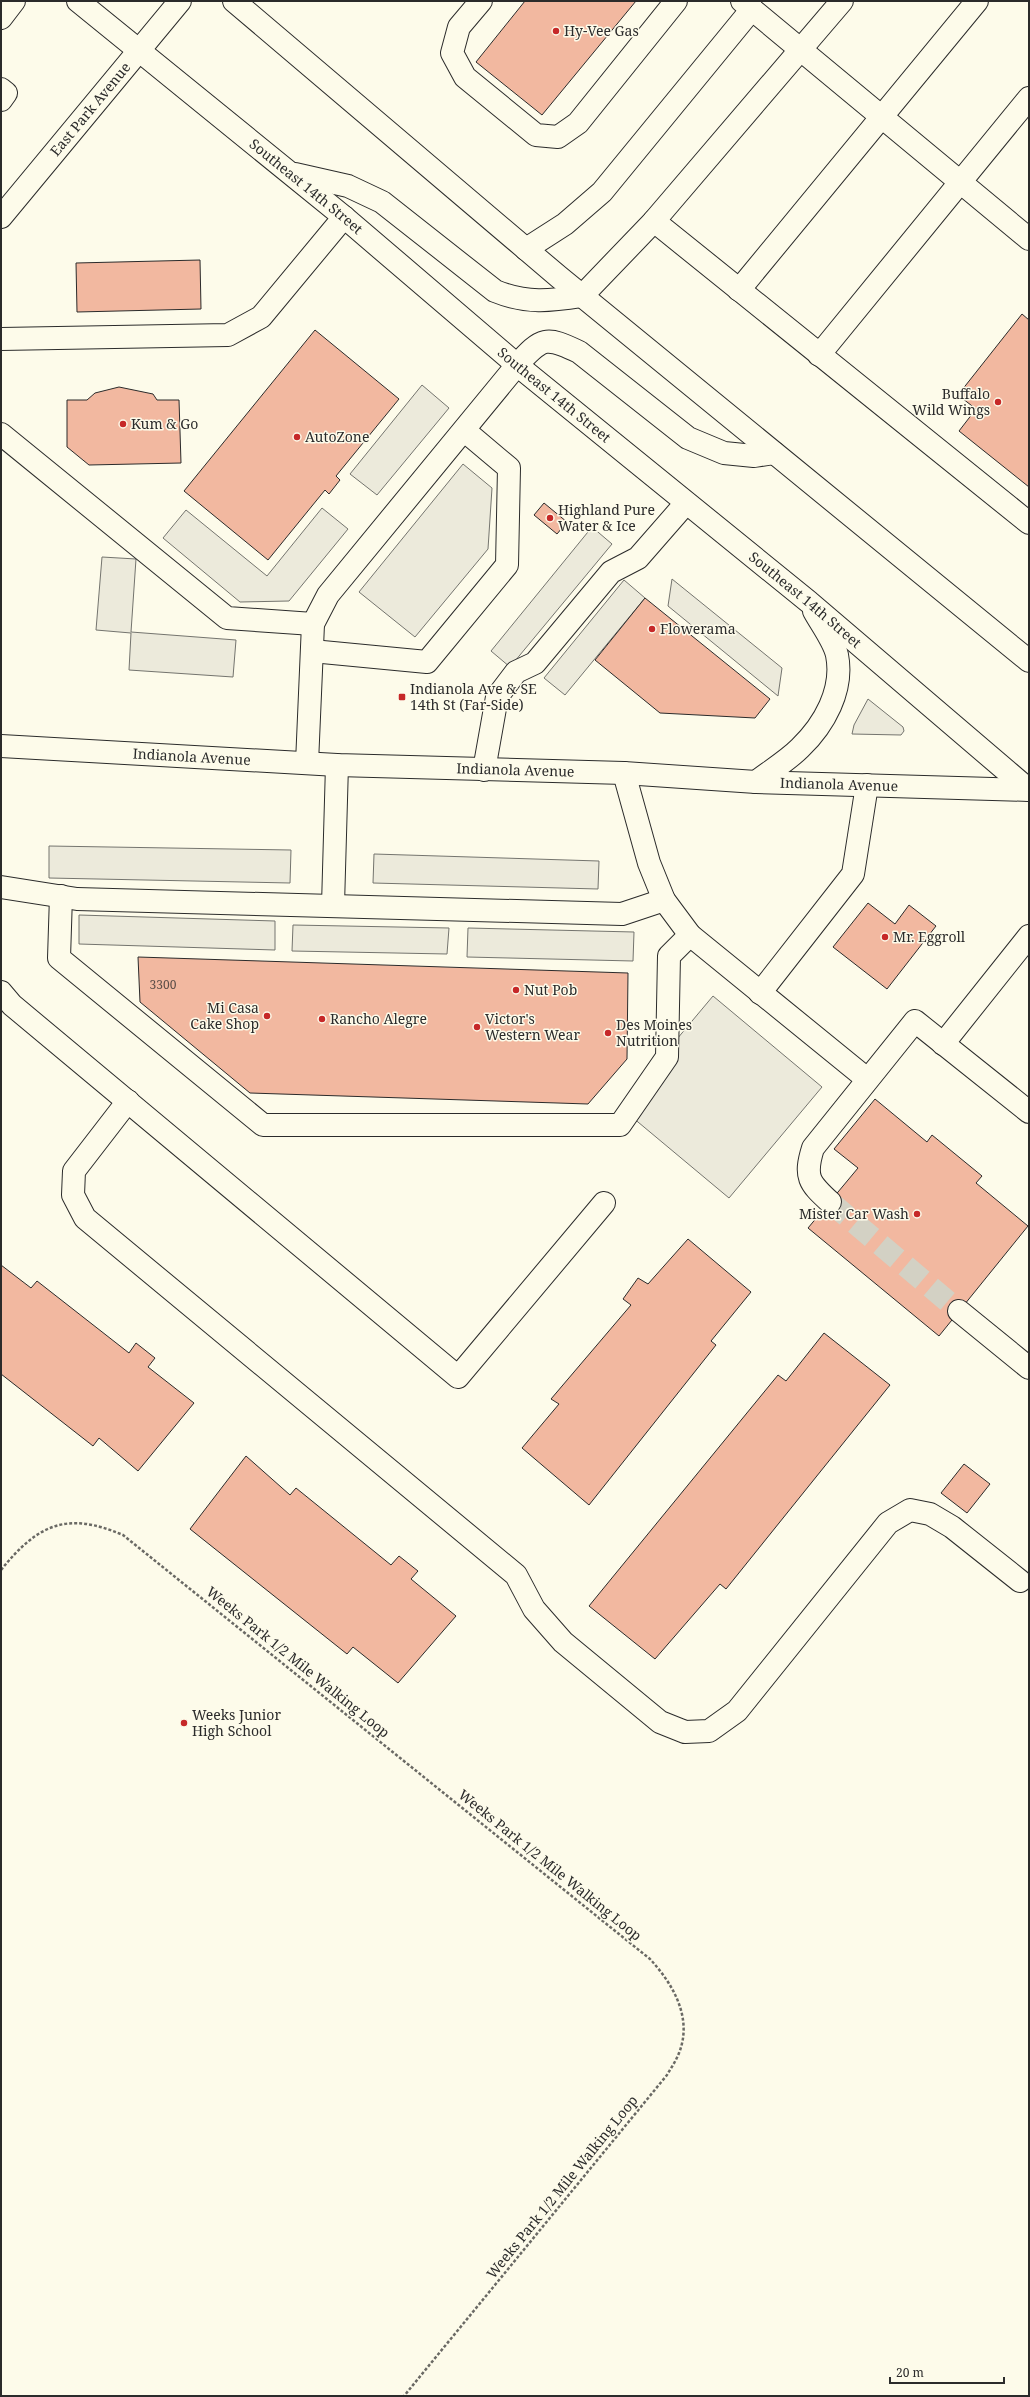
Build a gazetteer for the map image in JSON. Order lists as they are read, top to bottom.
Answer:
{
  "streets": {
    "main road": ["East Park Avenue", "Southeast 14th Street", "Indianola Avenue"],
    "path": ["Weeks Park 1/2 Mile Walking Loop"]
  },
  "crossings": [
    ["East Park Avenue", "Southeast 14th Street"],
    ["Southeast 14th Street", "Indianola Avenue"]
  ],
  "places": {
    "other": [
      "Hy-Vee Gas",
      "Buffalo Wild Wings",
      "Kum & Go",
      "AutoZone",
      "Highland Pure Water & Ice",
      "Flowerama",
      "Mr. Eggroll",
      "Nut Pob",
      "Mi Casa Cake Shop",
      "Rancho Alegre",
      "Victor's Western Wear",
      "Des Moines Nutrition",
      "Mister Car Wash",
      "Weeks Junior High School"
    ],
    "transit": ["Indianola Ave & SE 14th St (Far-Side)"]
  },
  "house_numbers": ["3300"],
  "scale_bar": "20 m"
}
